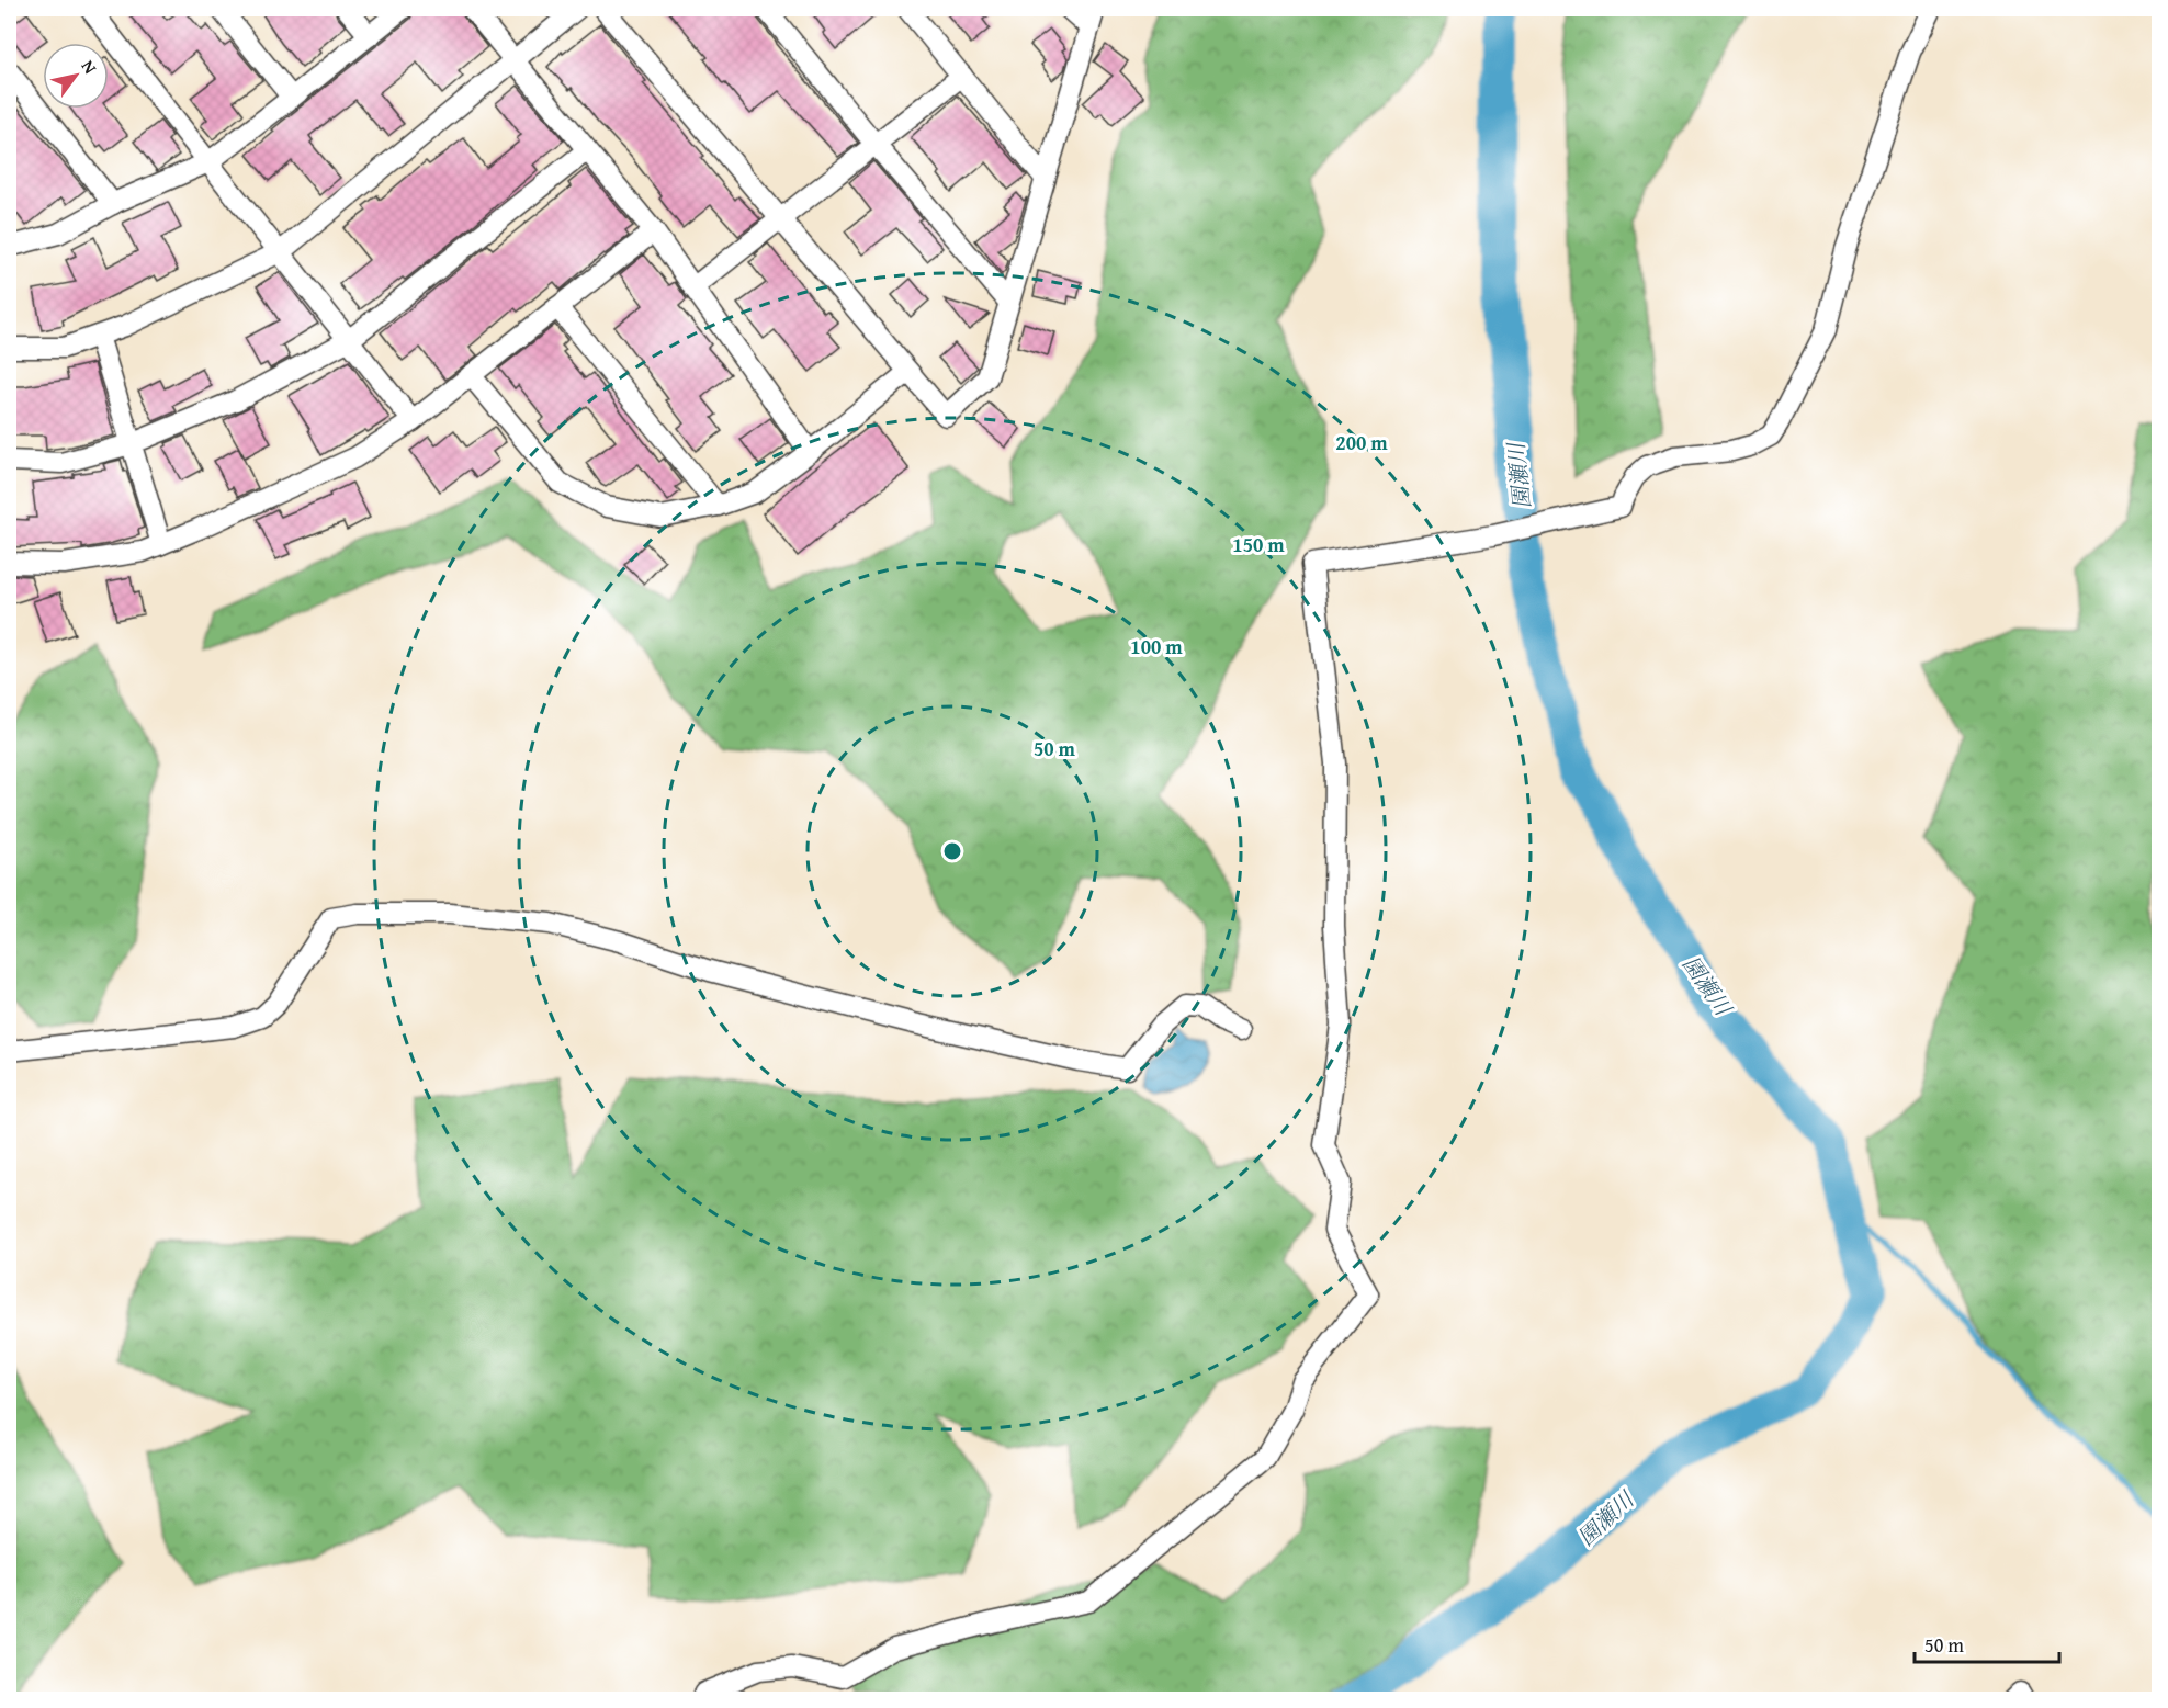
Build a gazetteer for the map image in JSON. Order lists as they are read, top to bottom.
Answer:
{
  "water": ["園瀬川"],
  "scale_bar": "50 m",
  "north": "top right",
  "rings": [
    "200 m",
    "150 m",
    "100 m",
    "50 m"
  ]
}
